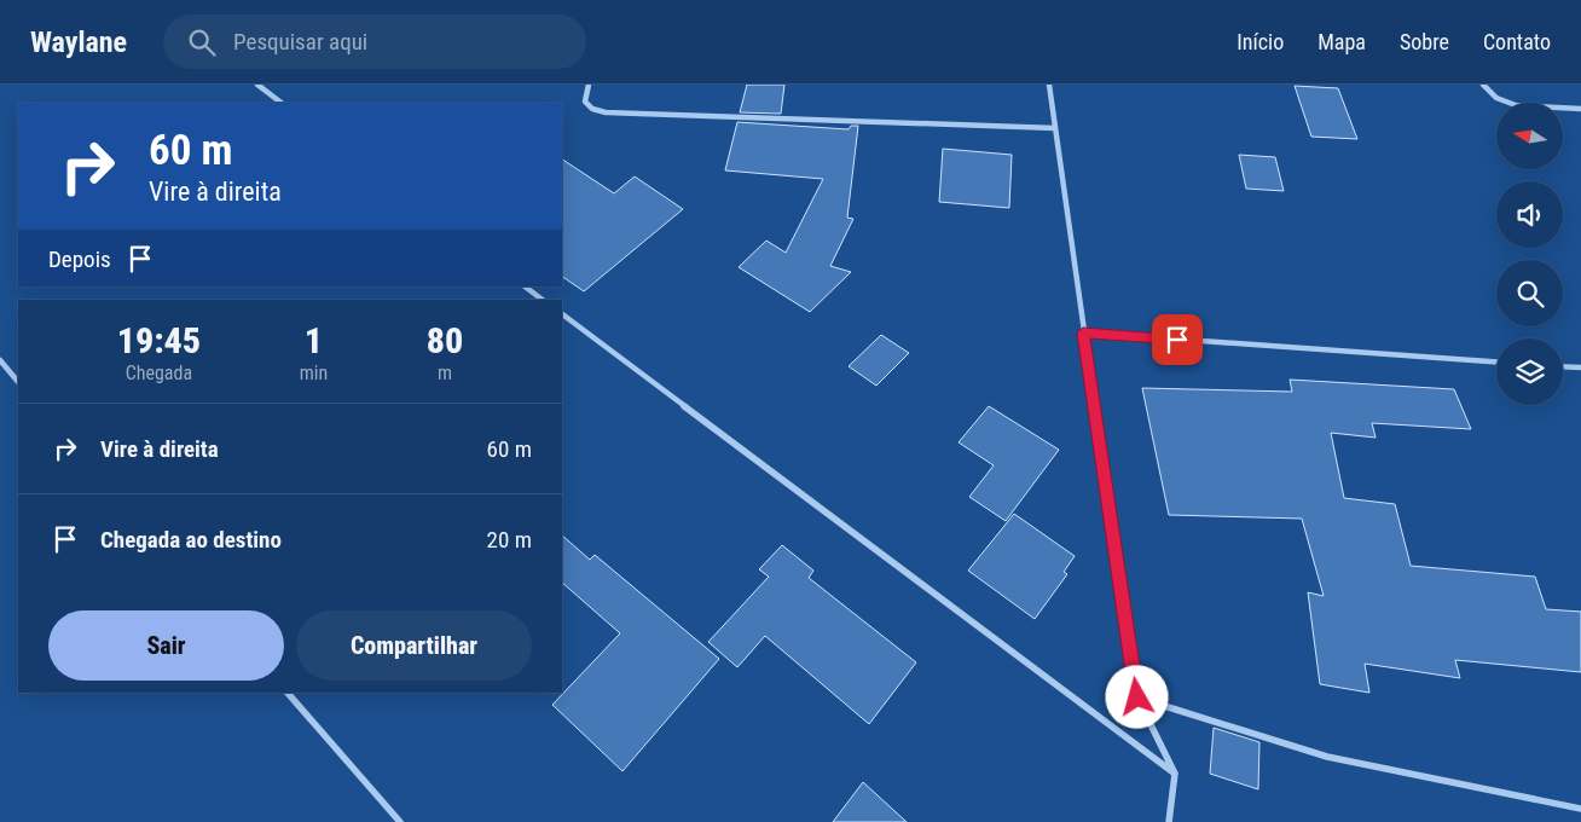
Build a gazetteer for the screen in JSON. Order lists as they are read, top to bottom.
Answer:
{
  "north": "left",
  "page": {
    "header": "Waylane",
    "search": "Pesquisar aqui",
    "nav": [
      "Início",
      "Mapa",
      "Sobre",
      "Contato"
    ],
    "turn": ["60 m", "Vire à direita"],
    "then": "Depois",
    "eta": [
      "19:45",
      "Chegada",
      "1",
      "min",
      "80",
      "m"
    ],
    "list": [
      {
        "name": "Vire à direita",
        "value": "60 m"
      },
      {
        "name": "Chegada ao destino",
        "value": "20 m"
      }
    ],
    "buttons": ["Sair", "Compartilhar"]
  }
}
